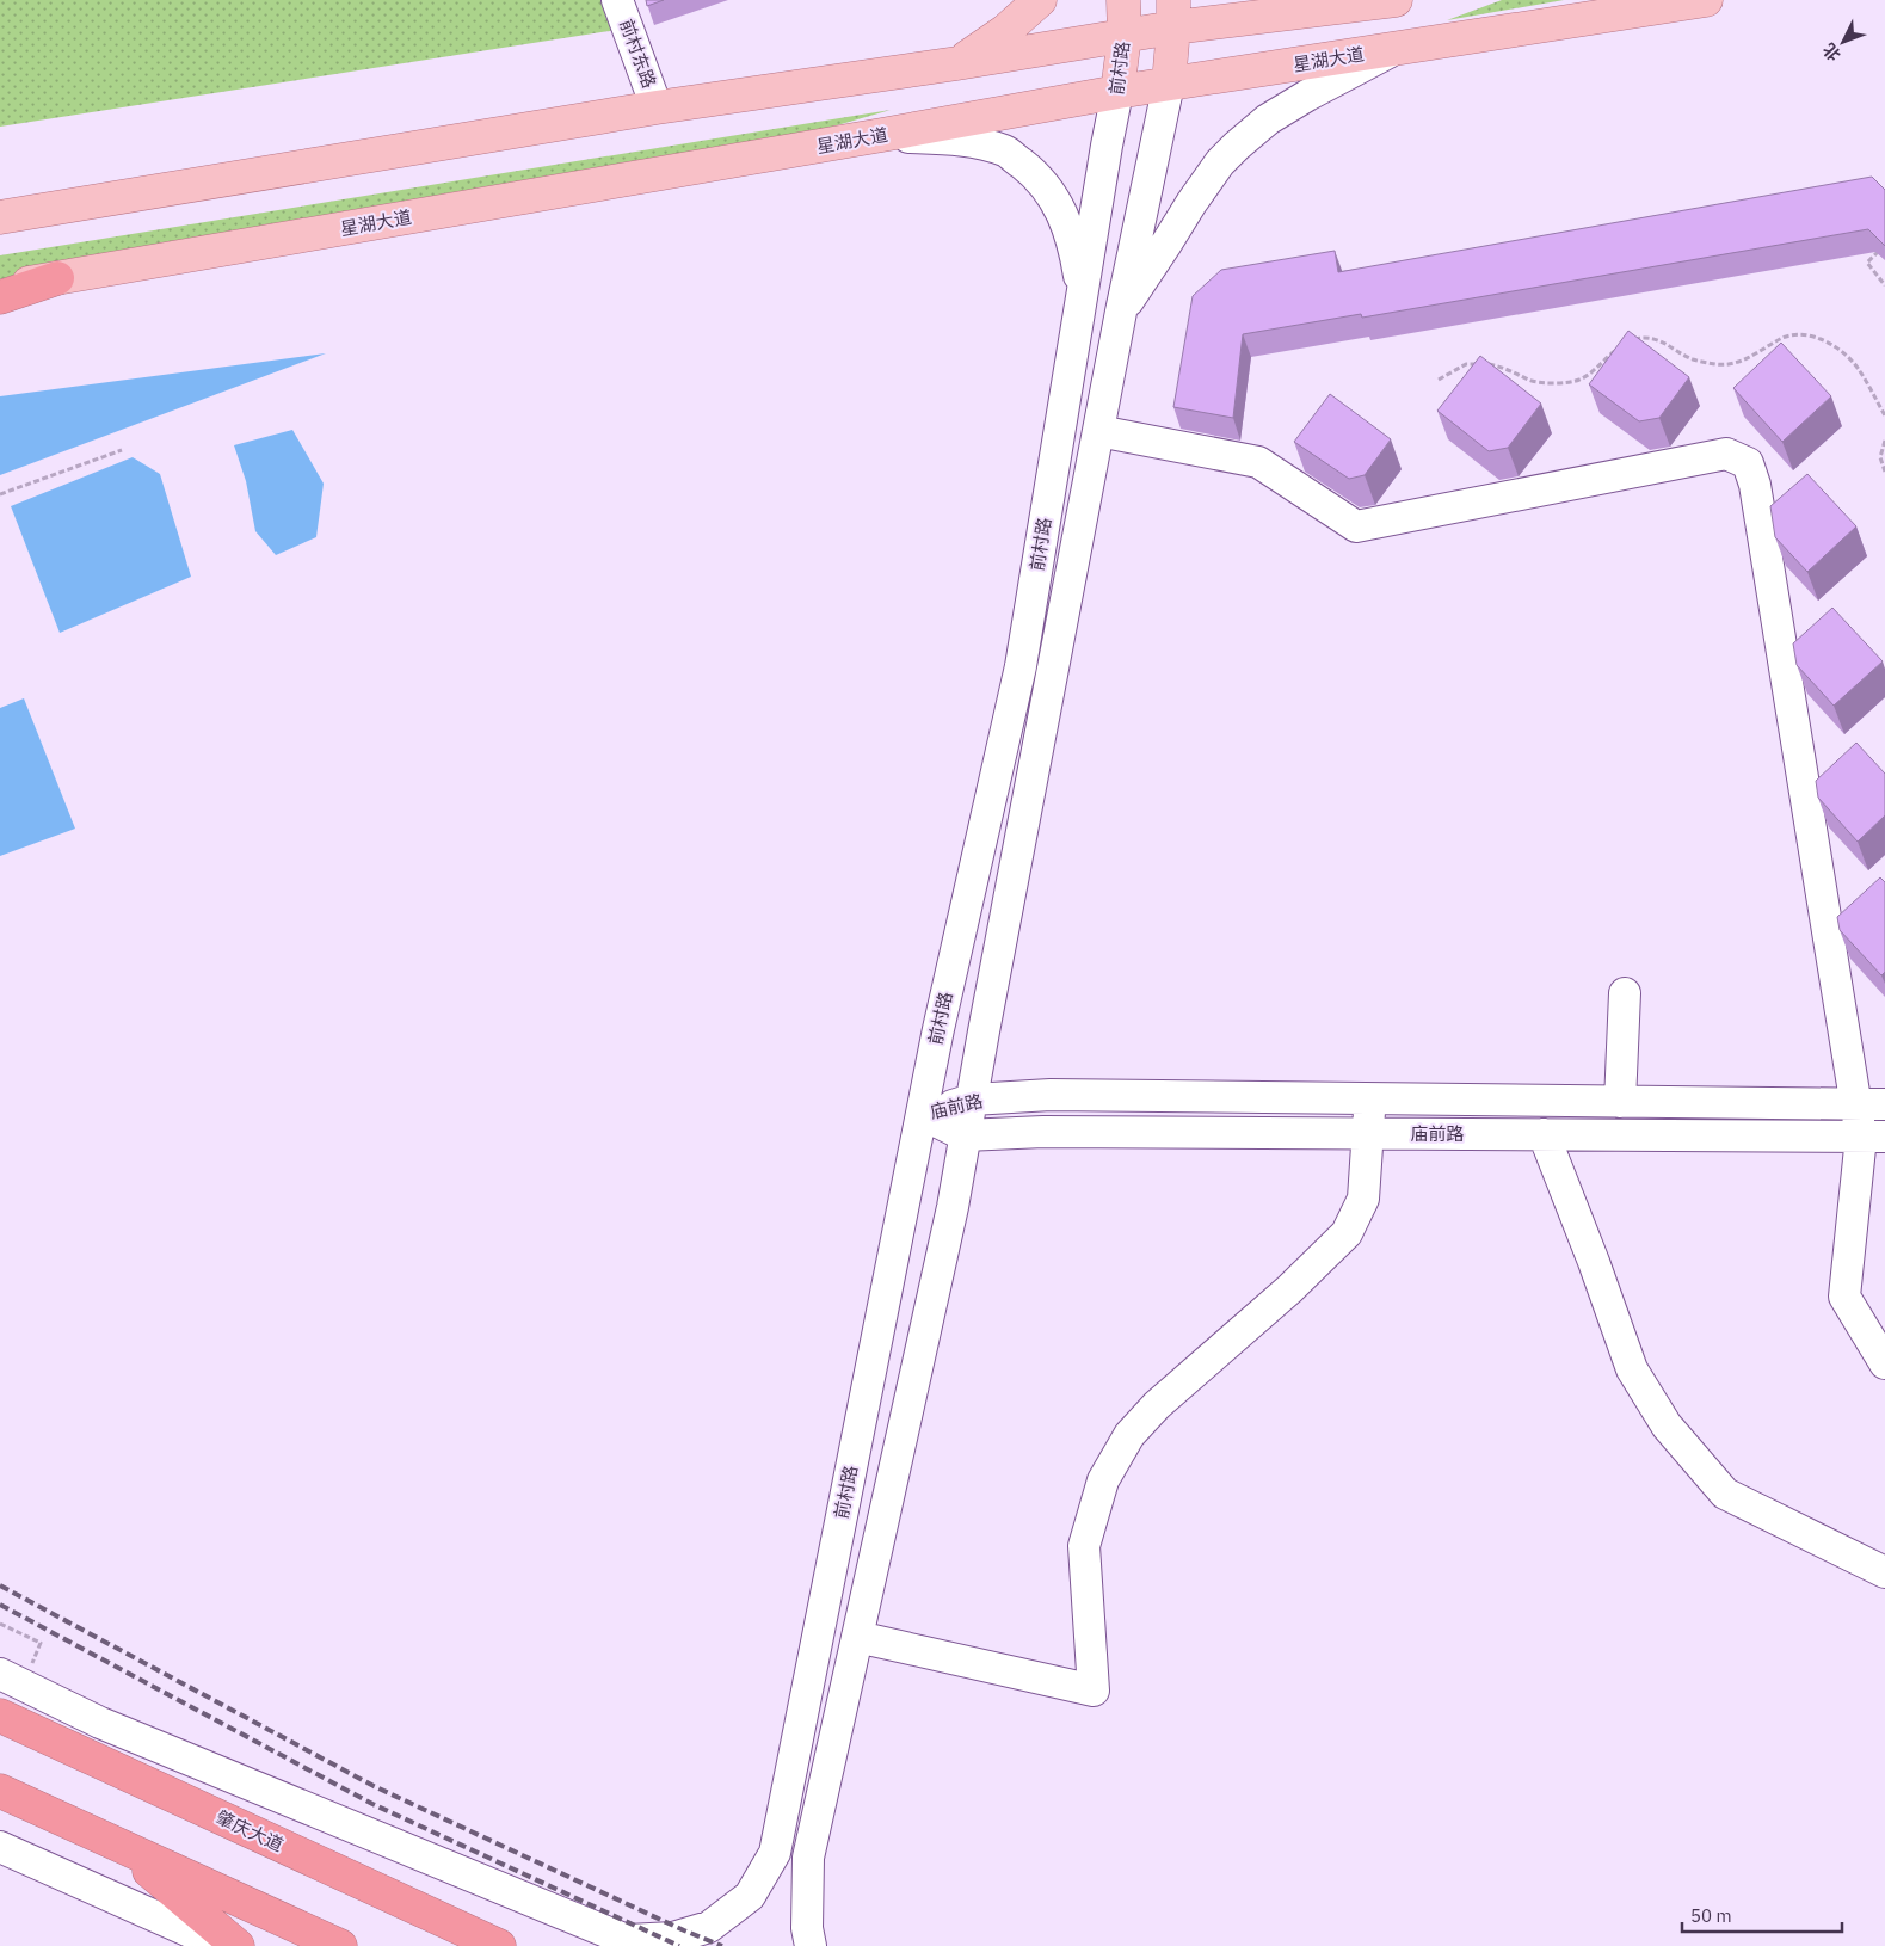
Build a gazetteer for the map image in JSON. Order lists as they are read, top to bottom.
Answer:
{
  "streets": {
    "highway": ["肇庆大道"],
    "main road": ["星湖大道", "前村路"],
    "street": ["前村东路", "庙前路"]
  },
  "crossings": [
    ["星湖大道", "前村路"],
    ["前村路", "庙前路"]
  ],
  "scale_bar": "50 m",
  "north": "bottom left"
}
